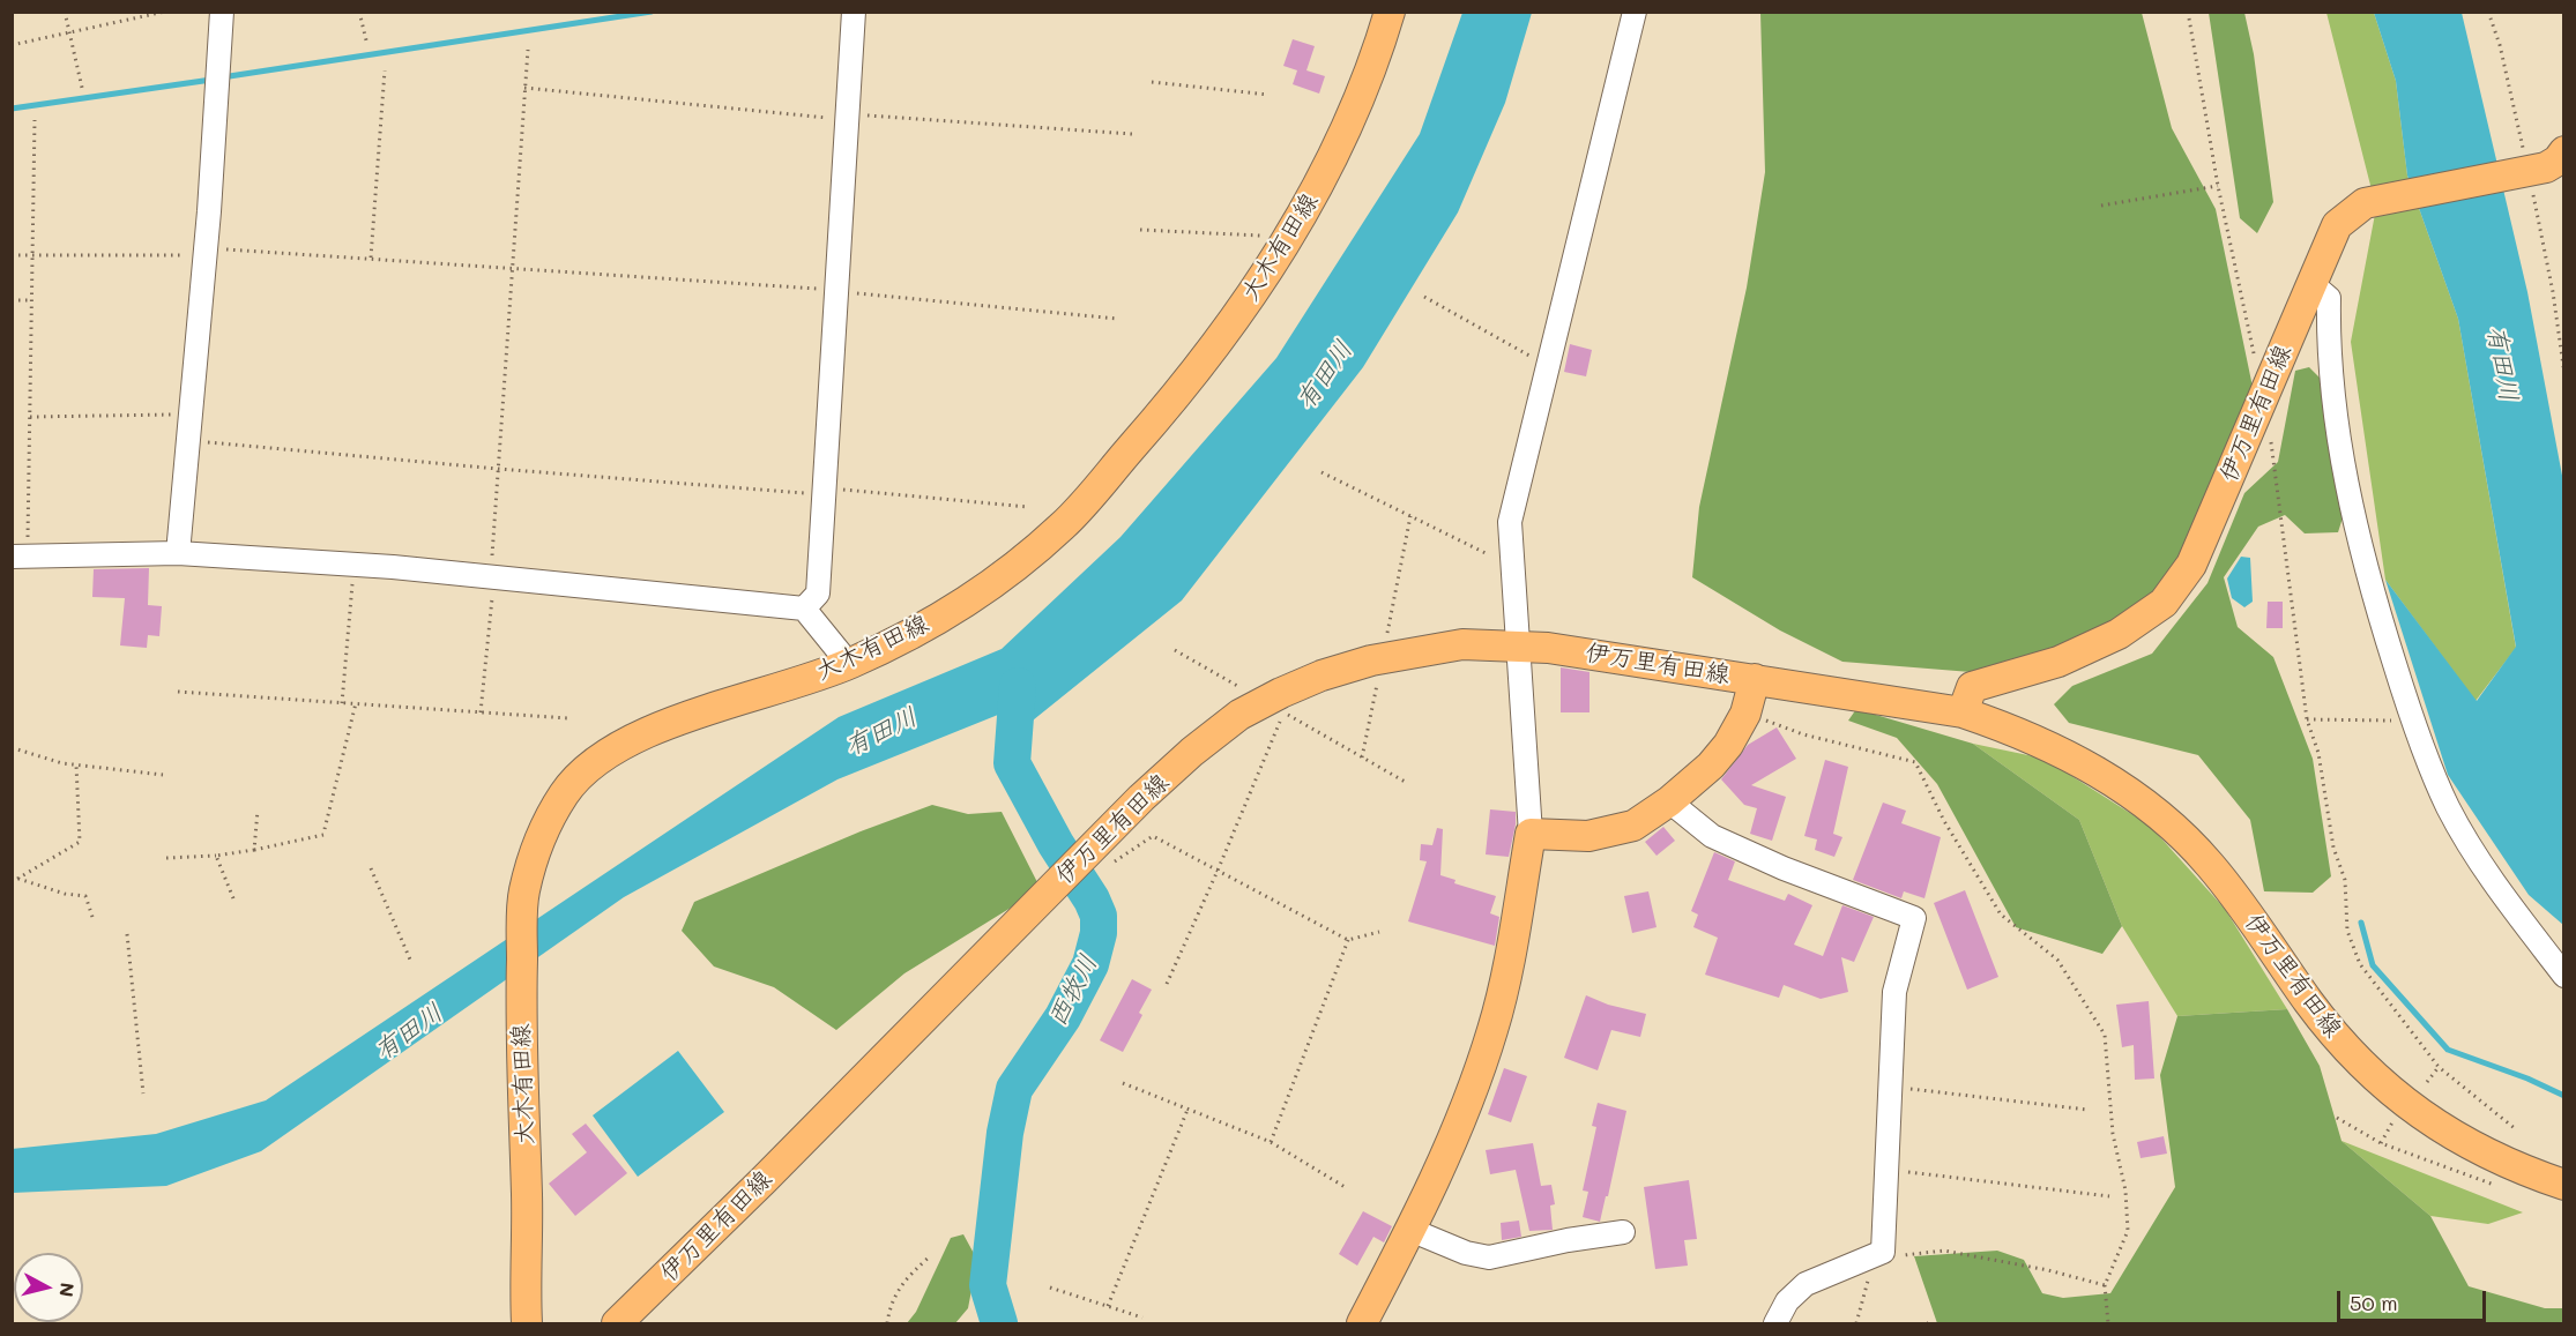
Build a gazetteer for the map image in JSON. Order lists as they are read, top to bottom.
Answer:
{
  "streets": {
    "main road": ["大木有田線", "伊万里有田線"]
  },
  "water": ["有田川", "西牧川"],
  "scale_bar": "50 m",
  "north": "right"
}
